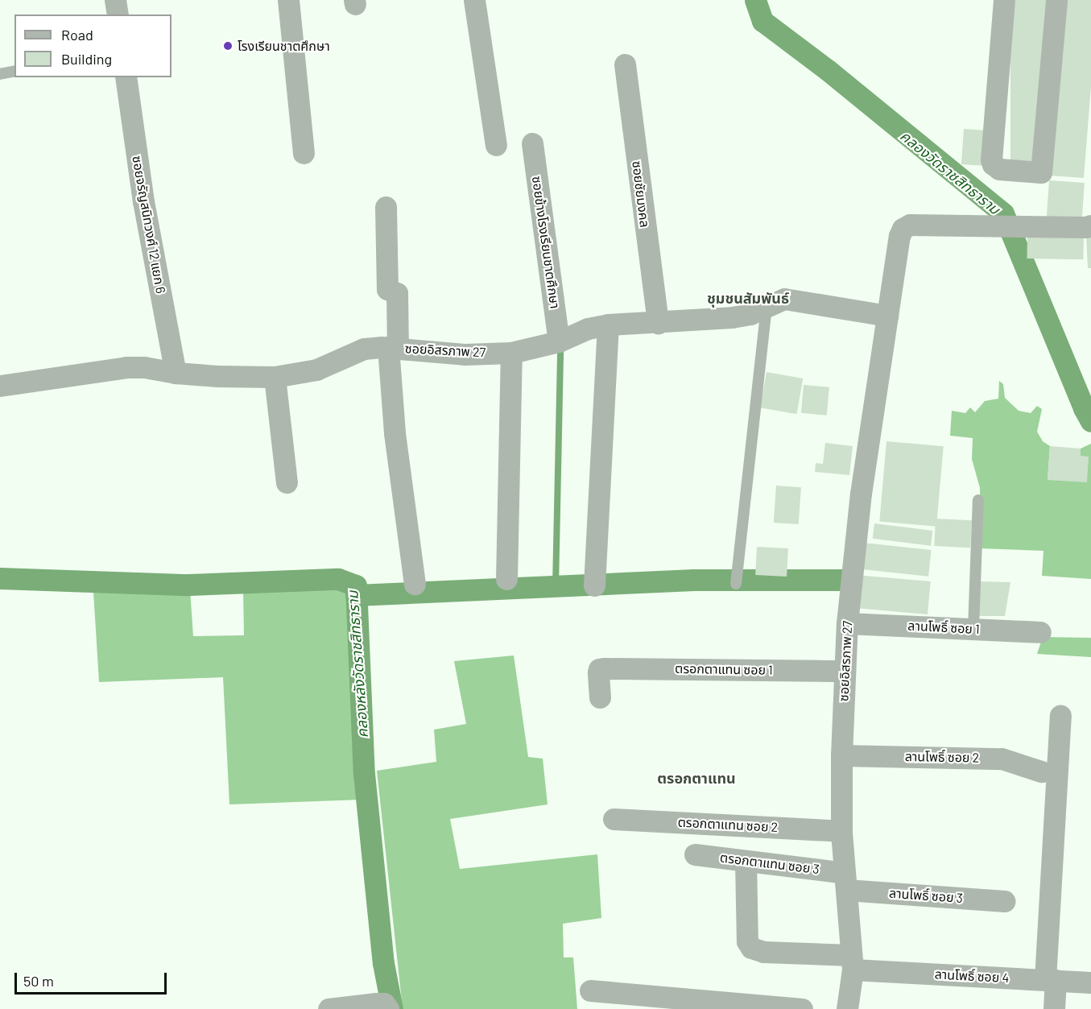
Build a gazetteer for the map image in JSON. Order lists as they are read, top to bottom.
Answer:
{
  "streets": {
    "street": [
      "ซอยชัยมงคล",
      "ซอยจรัญสนิทวงศ์ 12 แยก 6",
      "ซอยข้างโรงเรียนชาตศึกษา",
      "ซอยอิสรภาพ 27",
      "ลานโพธิ์ ซอย 1",
      "ตรอกตาแทน ซอย 1",
      "ลานโพธิ์ ซอย 2",
      "ตรอกตาแทน ซอย 2",
      "ตรอกตาแทน ซอย 3",
      "ลานโพธิ์ ซอย 3",
      "ลานโพธิ์ ซอย 4"
    ]
  },
  "crossings": [
    ["ซอยชัยมงคล", "ซอยอิสรภาพ 27"],
    ["ซอยจรัญสนิทวงศ์ 12 แยก 6", "ซอยอิสรภาพ 27"],
    ["ซอยข้างโรงเรียนชาตศึกษา", "ซอยอิสรภาพ 27"],
    ["ซอยอิสรภาพ 27", "ลานโพธิ์ ซอย 1"],
    ["ซอยอิสรภาพ 27", "ตรอกตาแทน ซอย 1"],
    ["ซอยอิสรภาพ 27", "ลานโพธิ์ ซอย 2"],
    ["ซอยอิสรภาพ 27", "ตรอกตาแทน ซอย 2"],
    ["ซอยอิสรภาพ 27", "ตรอกตาแทน ซอย 3"],
    ["ซอยอิสรภาพ 27", "ลานโพธิ์ ซอย 3"],
    ["ซอยอิสรภาพ 27", "ลานโพธิ์ ซอย 4"],
    ["ตรอกตาแทน ซอย 3", "ลานโพธิ์ ซอย 3"],
    ["ตรอกตาแทน ซอย 3", "ลานโพธิ์ ซอย 4"]
  ],
  "districts": ["ชุมชนสัมพันธ์", "ตรอกตาแทน"],
  "water": ["คลองวัดราชสิทธาราม", "คลองหลังวัดราชสิทธาราม"],
  "places": ["โรงเรียนชาตศึกษา"],
  "legend": ["Road", "Building"],
  "scale_bar": "50 m"
}
